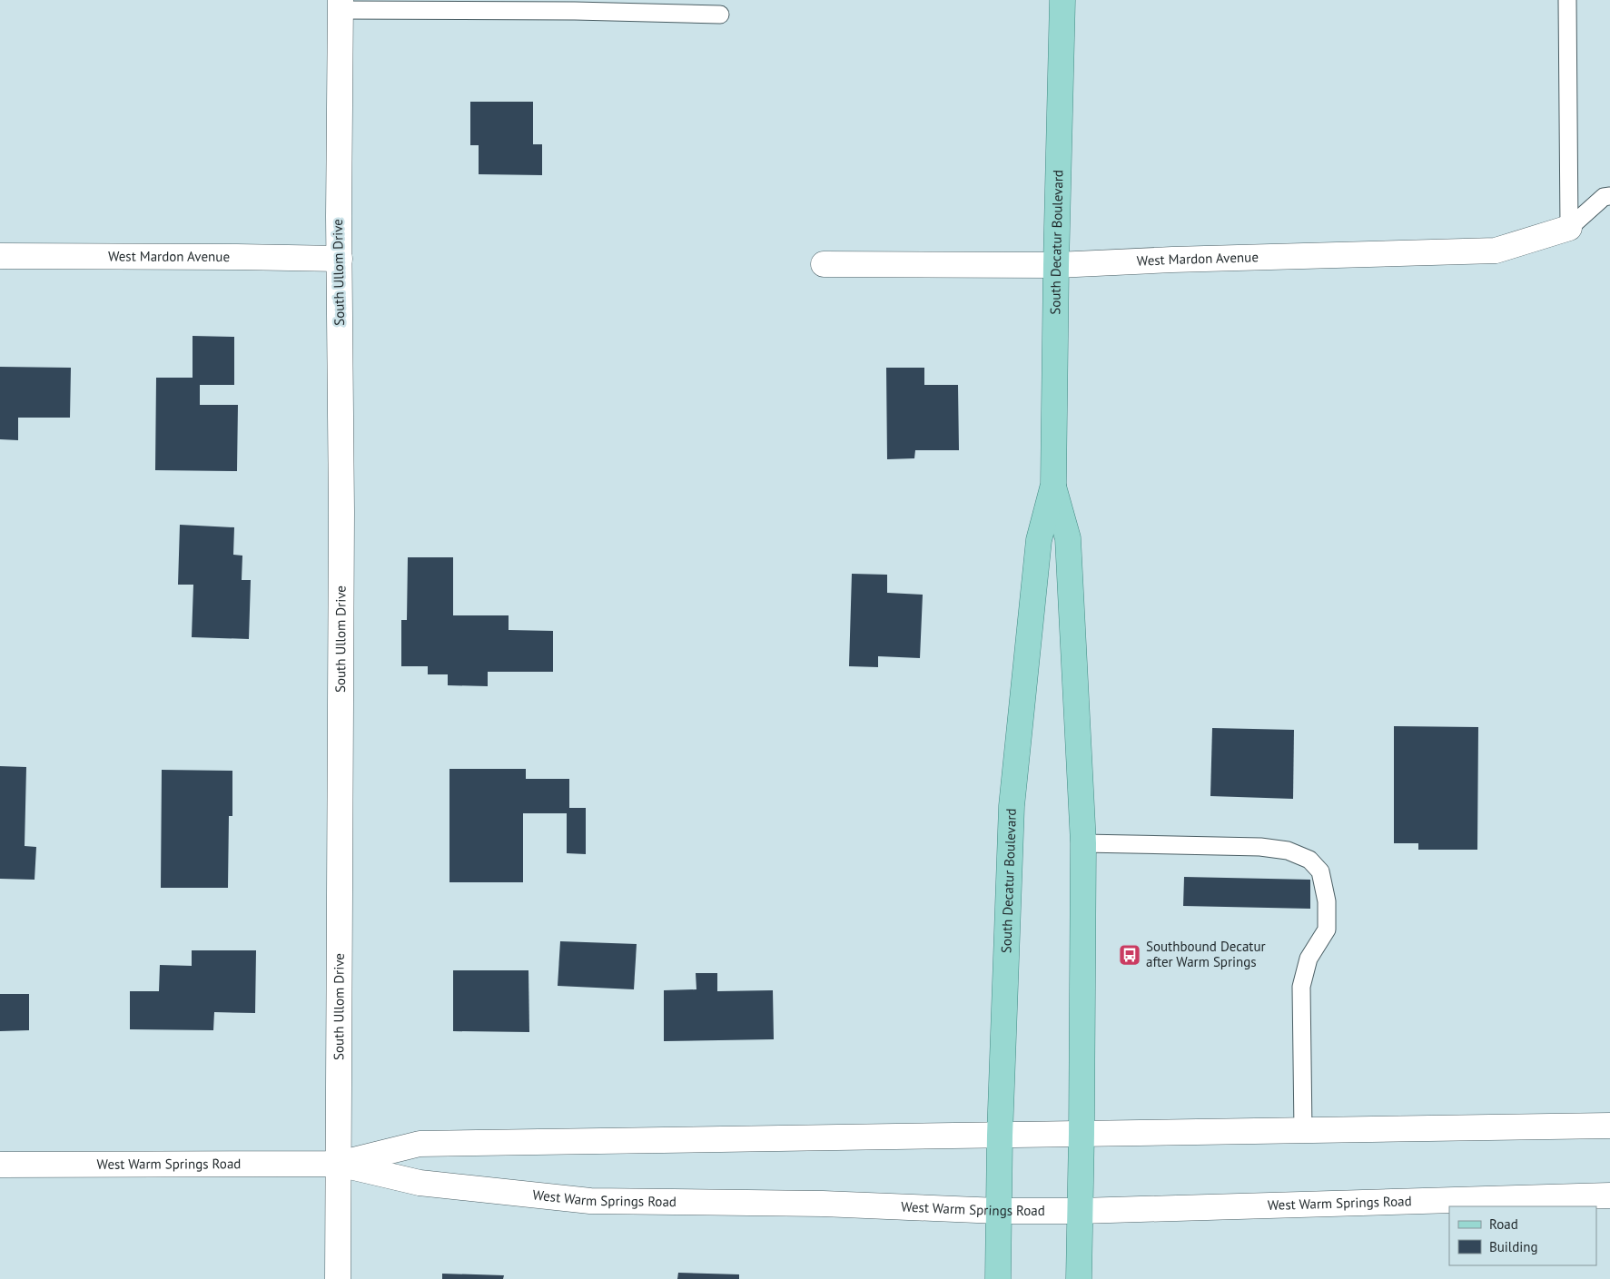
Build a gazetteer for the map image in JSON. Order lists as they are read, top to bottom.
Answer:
{
  "streets": {
    "main road": [
      "South Decatur Boulevard",
      "West Mardon Avenue",
      "South Ullom Drive",
      "West Warm Springs Road"
    ]
  },
  "crossings": [
    ["South Decatur Boulevard", "West Mardon Avenue"],
    ["South Decatur Boulevard", "West Warm Springs Road"],
    ["West Mardon Avenue", "South Ullom Drive"],
    ["South Ullom Drive", "West Warm Springs Road"]
  ],
  "places": {
    "bus stop": ["Southbound Decatur after Warm Springs"]
  },
  "legend": ["Road", "Building"]
}
